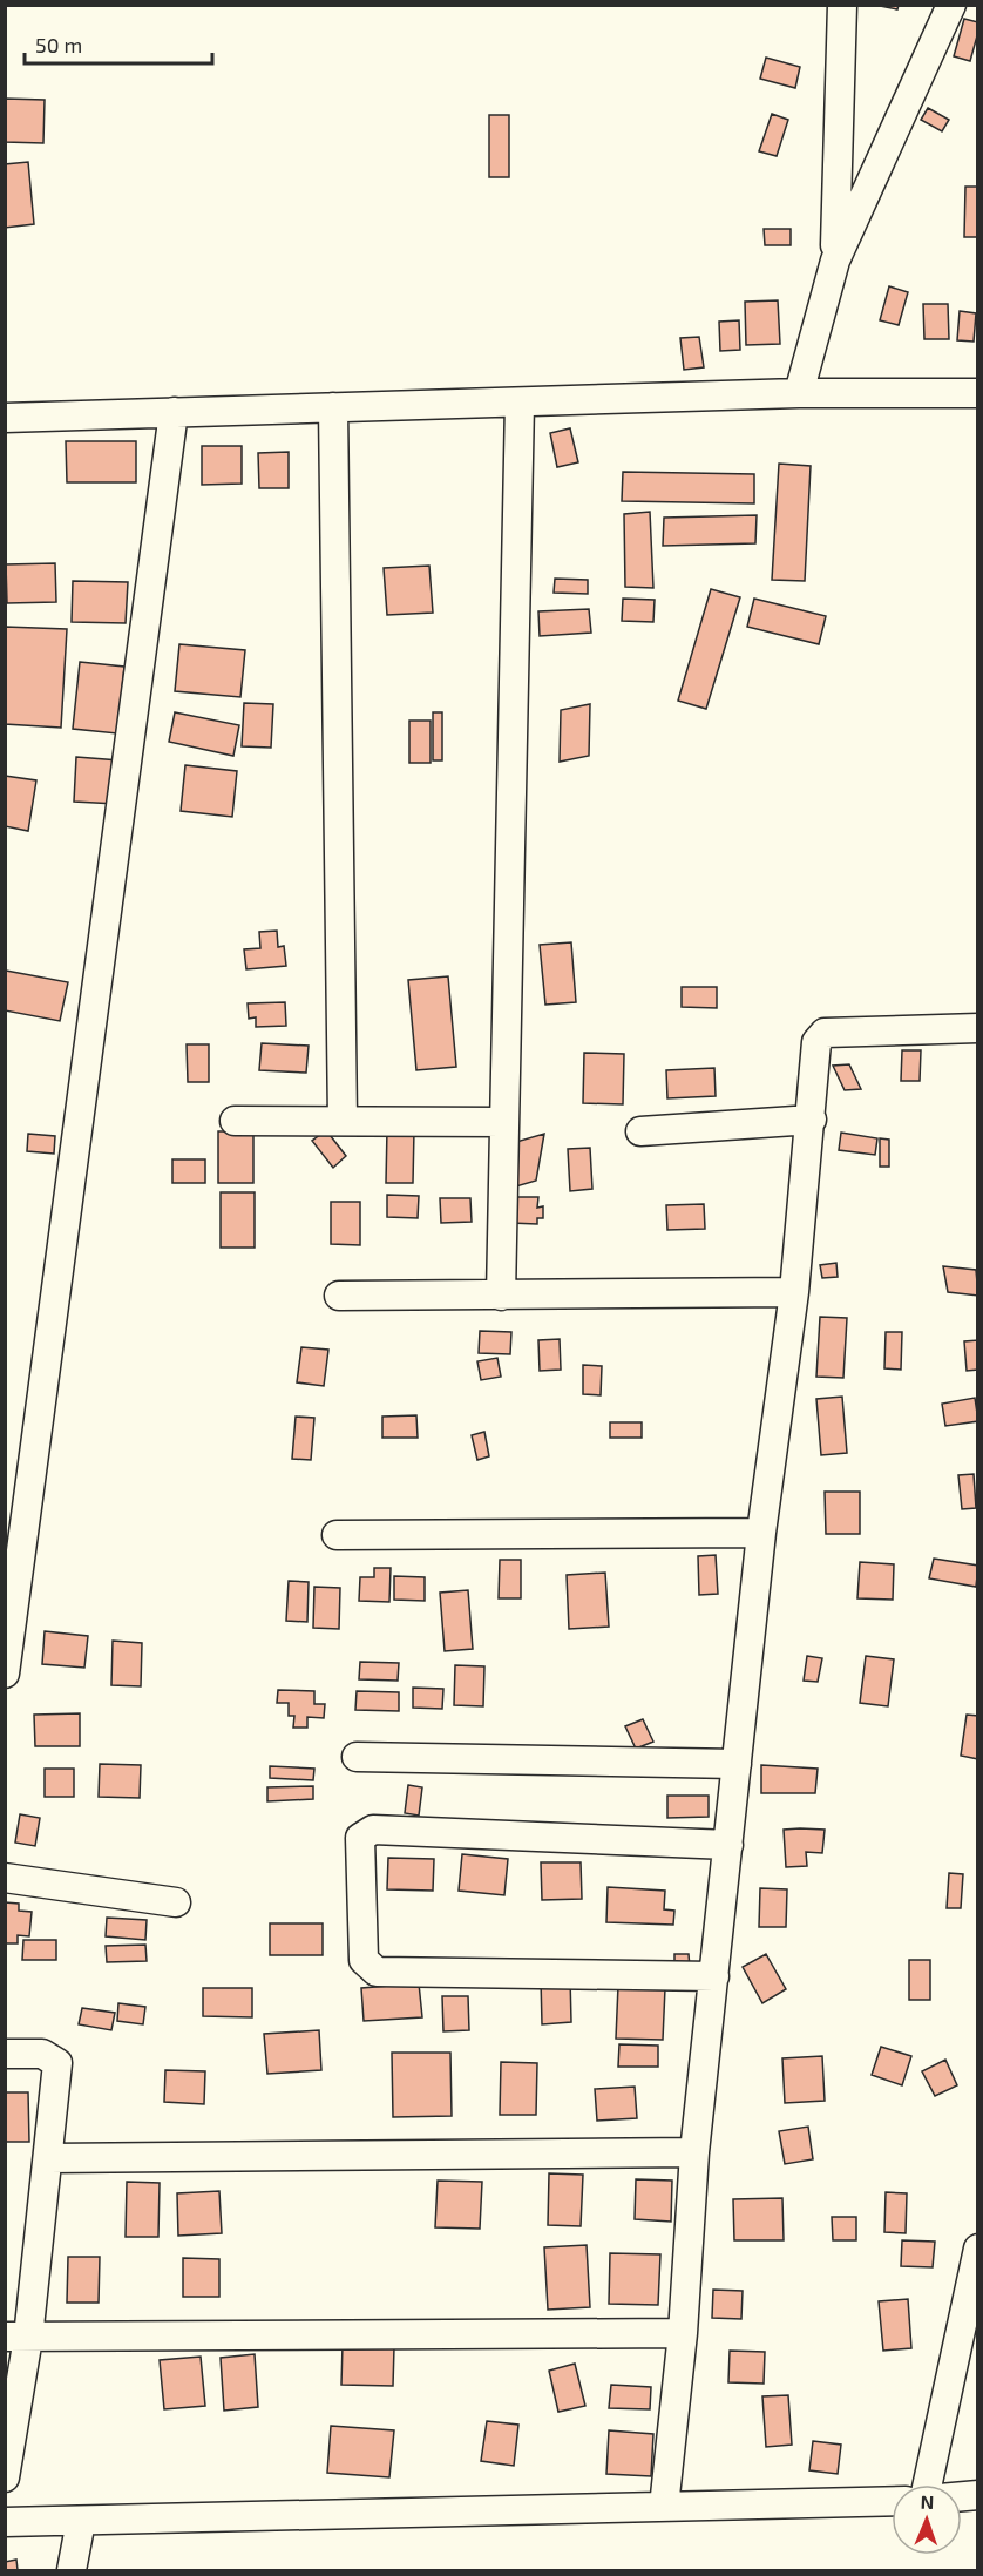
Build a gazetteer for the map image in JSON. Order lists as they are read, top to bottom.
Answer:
{
  "scale_bar": "50 m",
  "north": "top"
}
